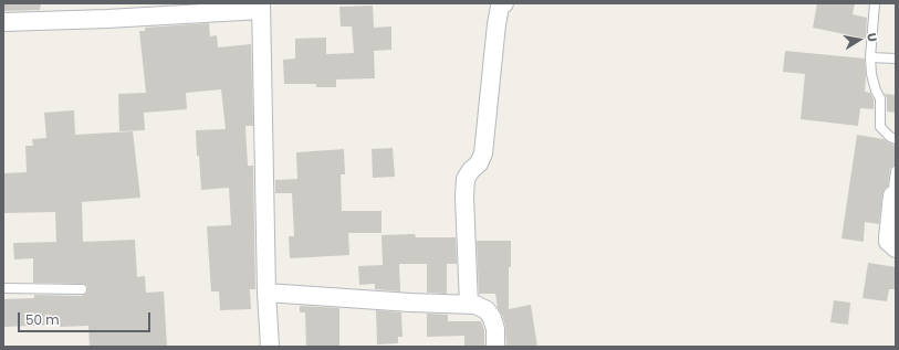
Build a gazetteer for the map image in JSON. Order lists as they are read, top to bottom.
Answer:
{
  "scale_bar": "50 m",
  "north": "right"
}
